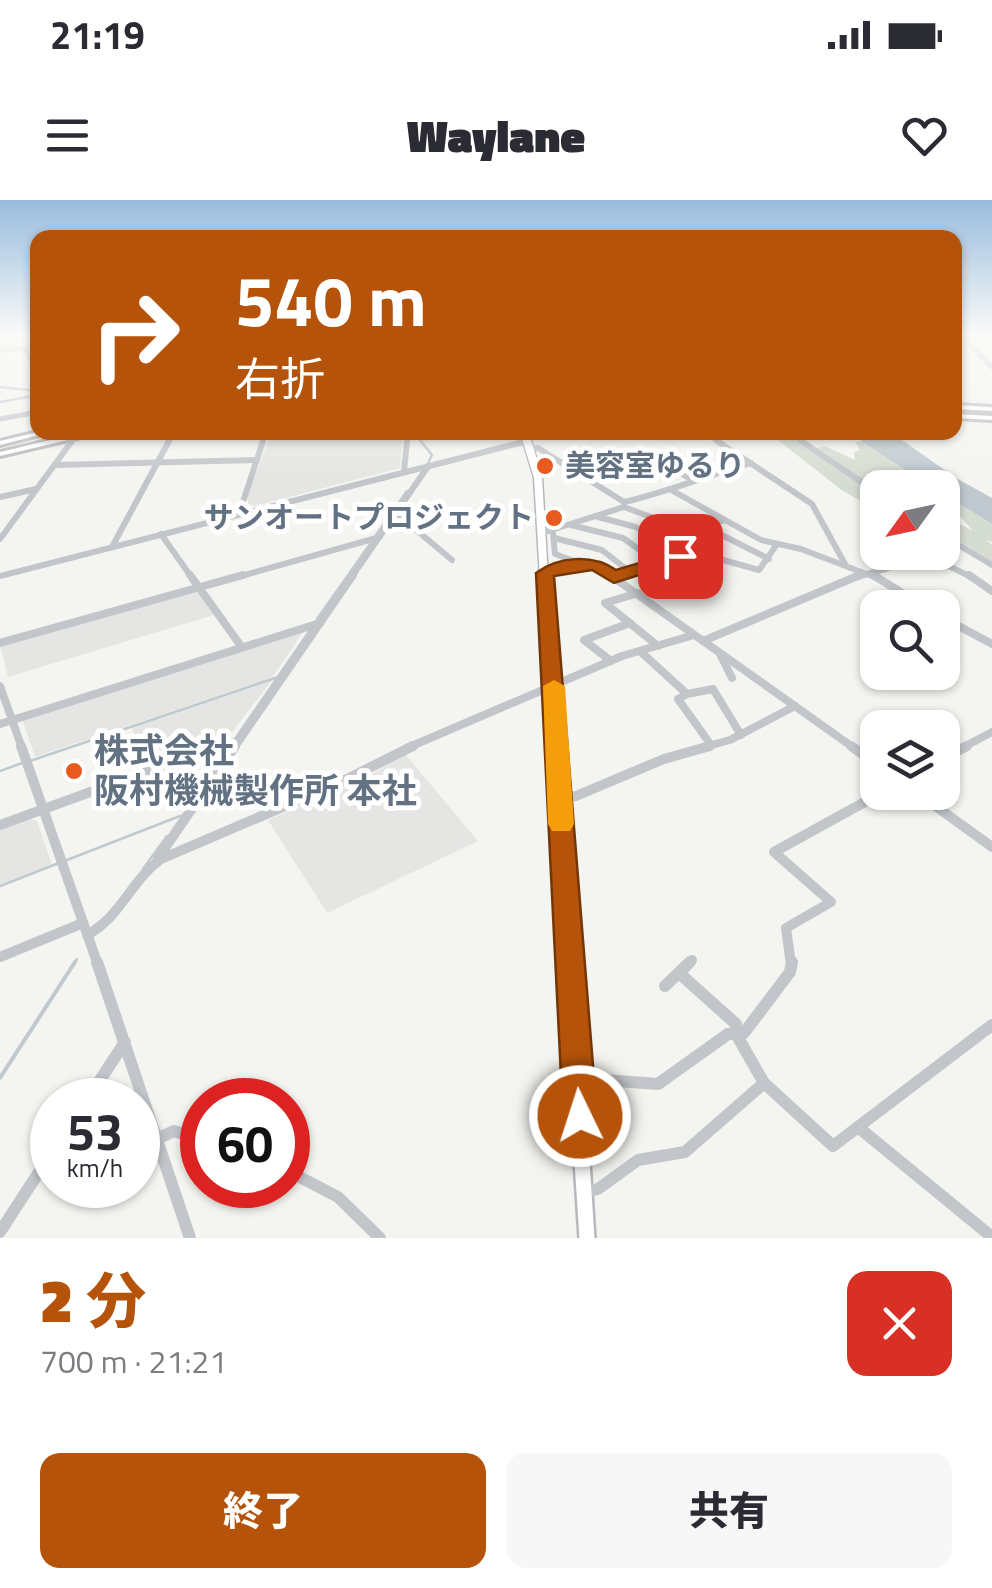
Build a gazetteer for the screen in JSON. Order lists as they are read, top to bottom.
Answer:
{
  "places": ["美容室ゆるり", "サンオートプロジェクト", "株式会社 阪村機械製作所 本社"],
  "north": "bottom left",
  "page": {
    "status": "21:19",
    "header": "Waylane",
    "turn": ["540 m", "右折"],
    "speed": "53 km/h",
    "limit": "60",
    "heading": ["2 分", "700 m · 21:21"],
    "buttons": ["終了", "共有"]
  }
}
